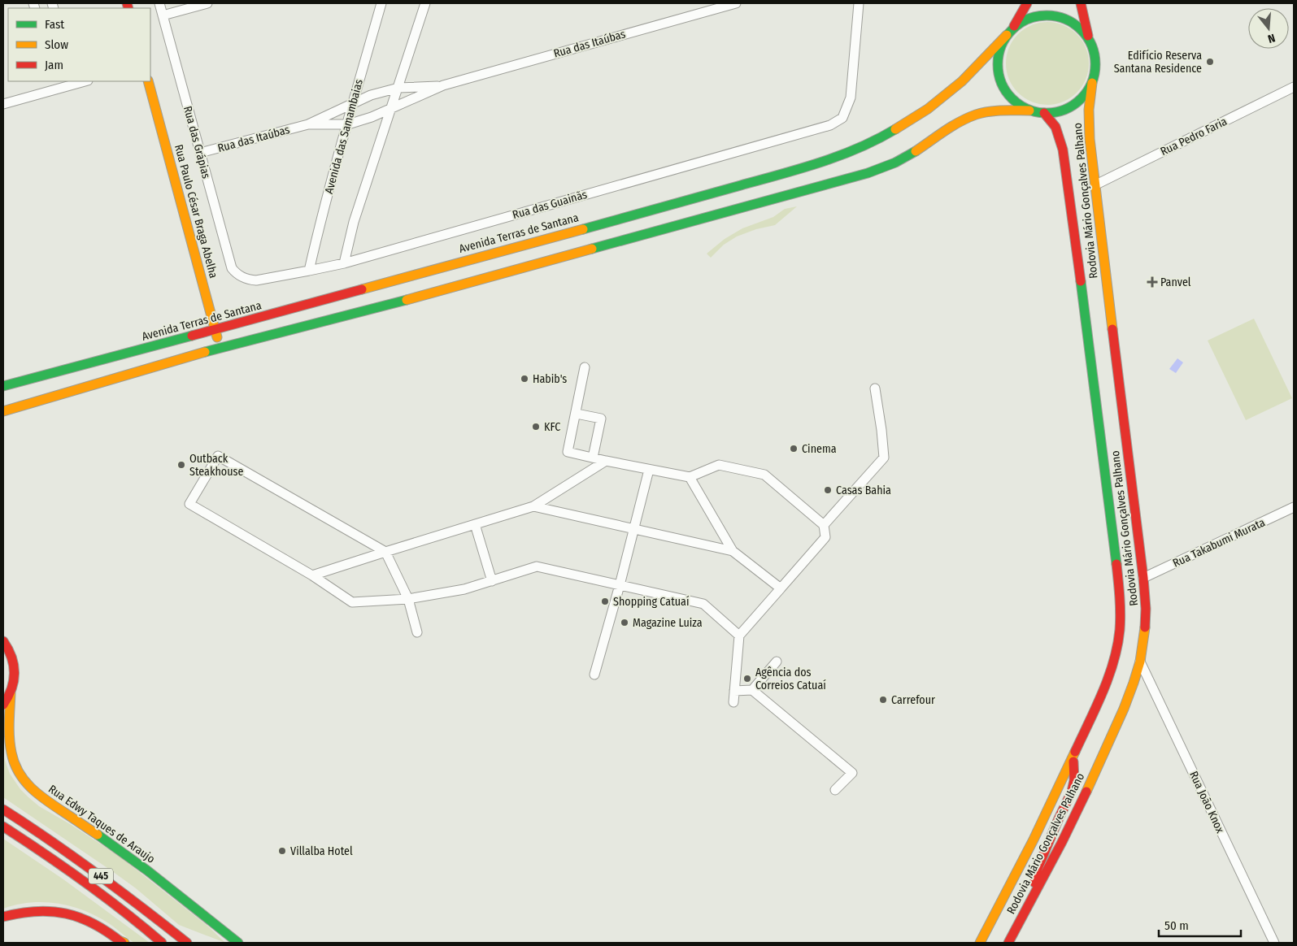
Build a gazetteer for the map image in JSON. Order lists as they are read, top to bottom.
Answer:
{
  "streets": {
    "main road": [
      "Rodovia Mário Gonçalves Palhano",
      "Rua Paulo César Braga Abelha",
      "Avenida Terras de Santana",
      "Rua Edwy Taques de Araujo",
      "445"
    ],
    "street": [
      "Rua das Itaúbas",
      "Avenida das Samambaias",
      "Rua Pedro Faria",
      "Rua das Grápias",
      "Rua das Guainãs",
      "Rua Takabumi Murata",
      "Rua João Knox"
    ]
  },
  "crossings": [
    ["Rua das Itaúbas", "Avenida das Samambaias"],
    ["Rua das Itaúbas", "Rua das Grápias"],
    ["Avenida das Samambaias", "Rua das Guainãs"],
    ["Rua Pedro Faria", "Rodovia Mário Gonçalves Palhano"],
    ["Rua das Grápias", "Rua das Guainãs"],
    ["Rodovia Mário Gonçalves Palhano", "Avenida Terras de Santana"],
    ["Rodovia Mário Gonçalves Palhano", "Rua Takabumi Murata"],
    ["Rodovia Mário Gonçalves Palhano", "Rua João Knox"],
    ["Rua Paulo César Braga Abelha", "Avenida Terras de Santana"]
  ],
  "places": {
    "other": [
      "Edifício Reserva Santana Residence",
      "Habib's",
      "KFC",
      "Cinema",
      "Outback Steakhouse",
      "Casas Bahia",
      "Shopping Catuaí",
      "Magazine Luiza",
      "Agência dos Correios Catuaí",
      "Carrefour",
      "Villalba Hotel"
    ],
    "health": ["Panvel"]
  },
  "legend": ["Fast", "Slow", "Jam"],
  "scale_bar": "50 m",
  "north": "bottom"
}
